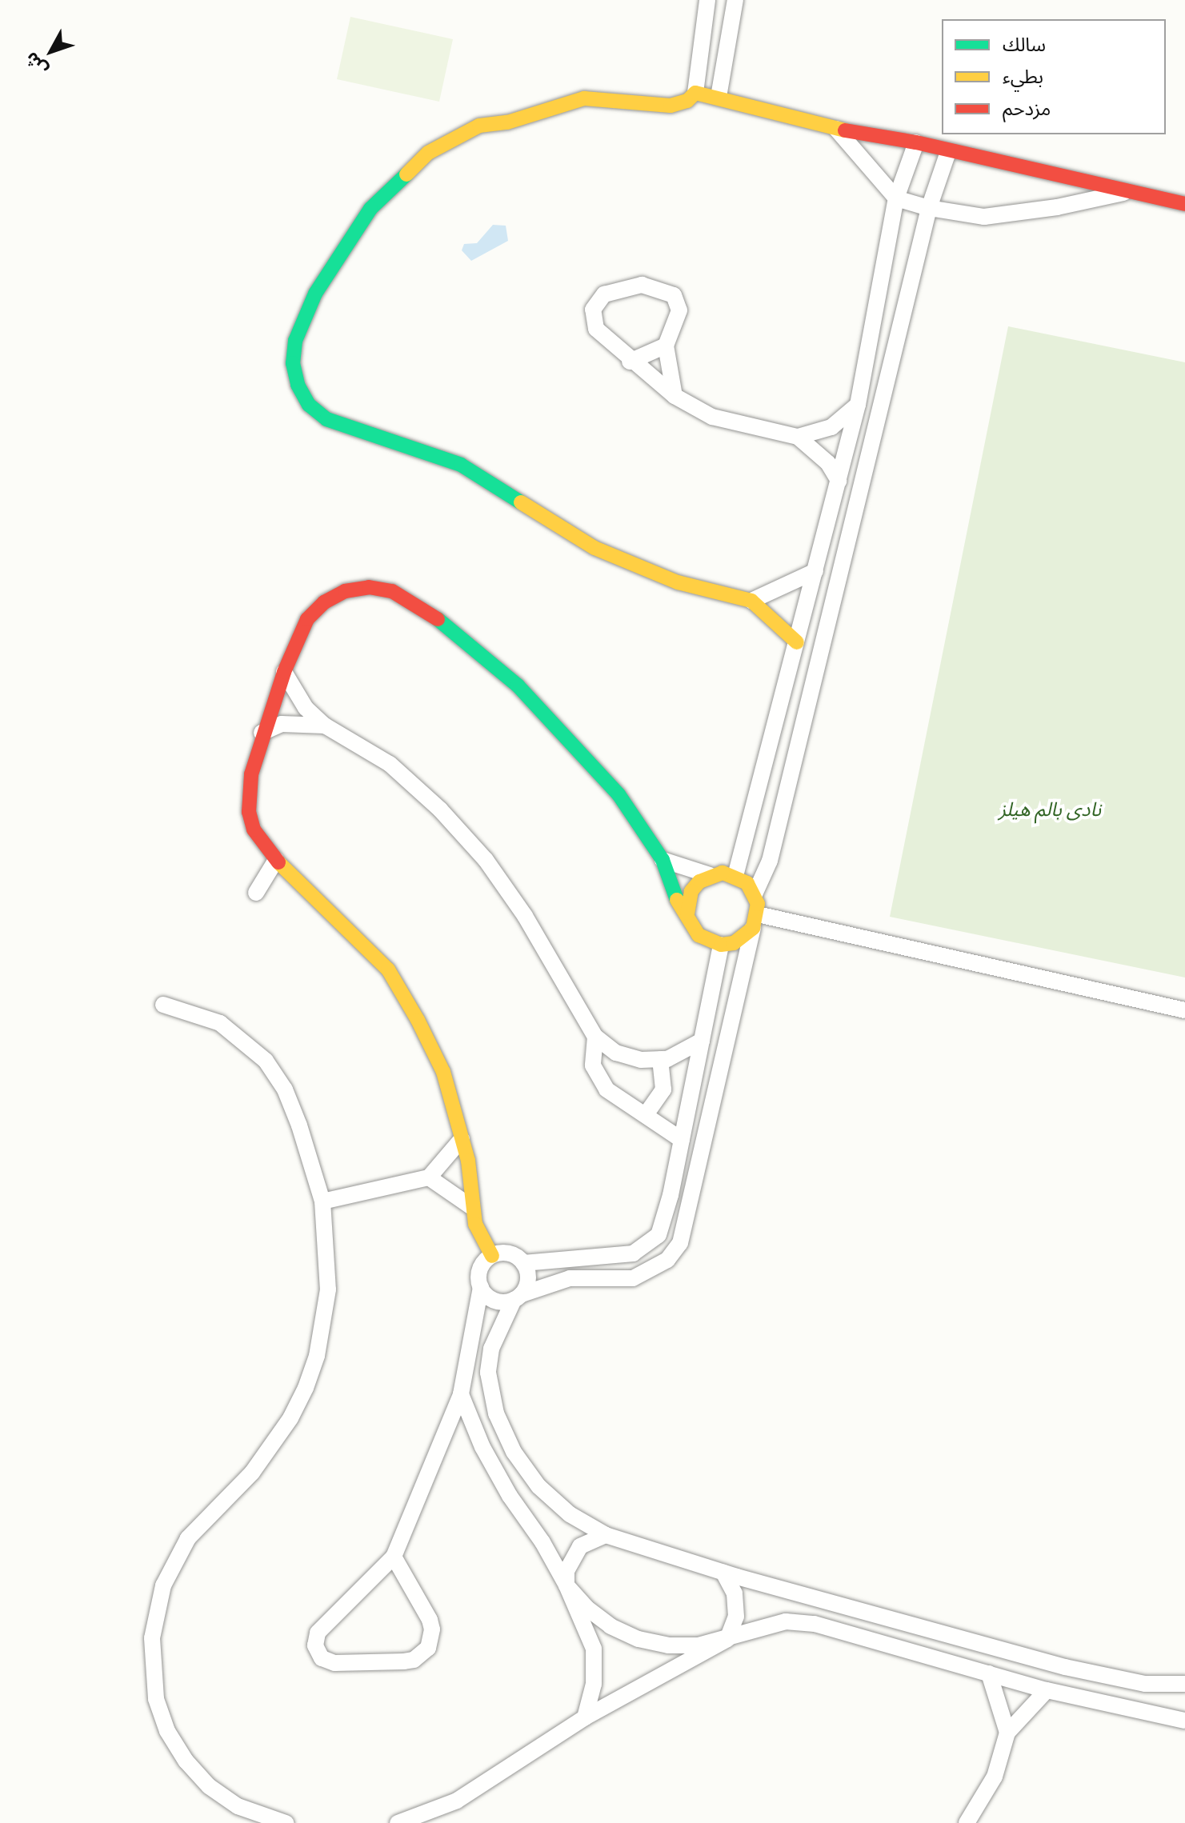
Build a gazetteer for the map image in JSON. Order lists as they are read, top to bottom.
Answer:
{
  "parks": ["نادى بالم هيلز"],
  "legend": ["سالك", "بطيء", "مزدحم"],
  "north": "bottom left"
}
